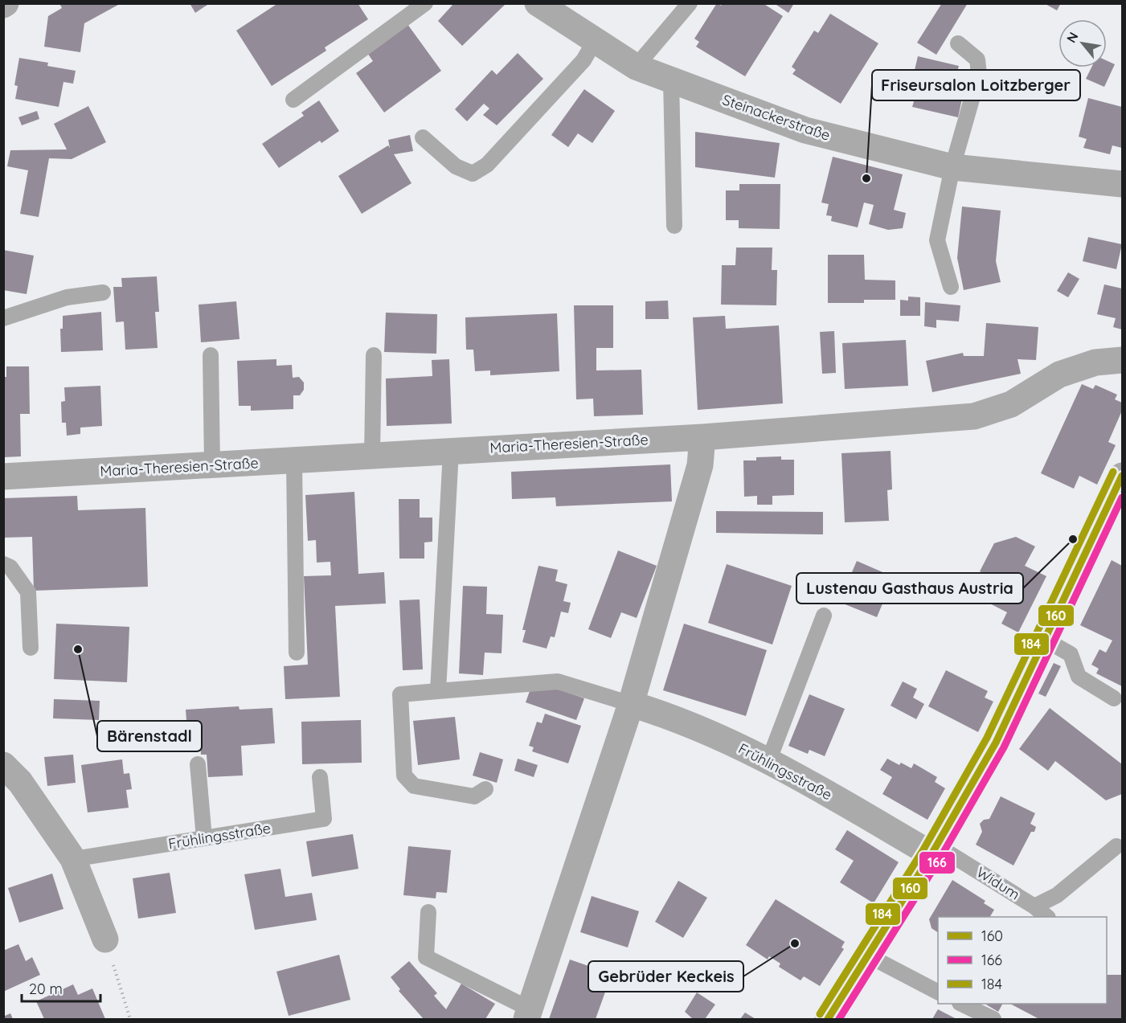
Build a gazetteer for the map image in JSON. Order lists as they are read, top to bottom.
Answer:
{
  "streets": {
    "street": ["Steinackerstraße", "Maria-Theresien-Straße", "Frühlingsstraße"],
    "lane": ["Widum"]
  },
  "crossings": [
    ["Frühlingsstraße", "Widum"]
  ],
  "places": [
    "Friseursalon Loitzberger",
    "Lustenau Gasthaus Austria",
    "Bärenstadl",
    "Gebrüder Keckeis"
  ],
  "lines": ["transit line 184", "transit line 160", "transit line 166"],
  "legend": ["160", "166", "184"],
  "scale_bar": "20 m",
  "north": "top left"
}
